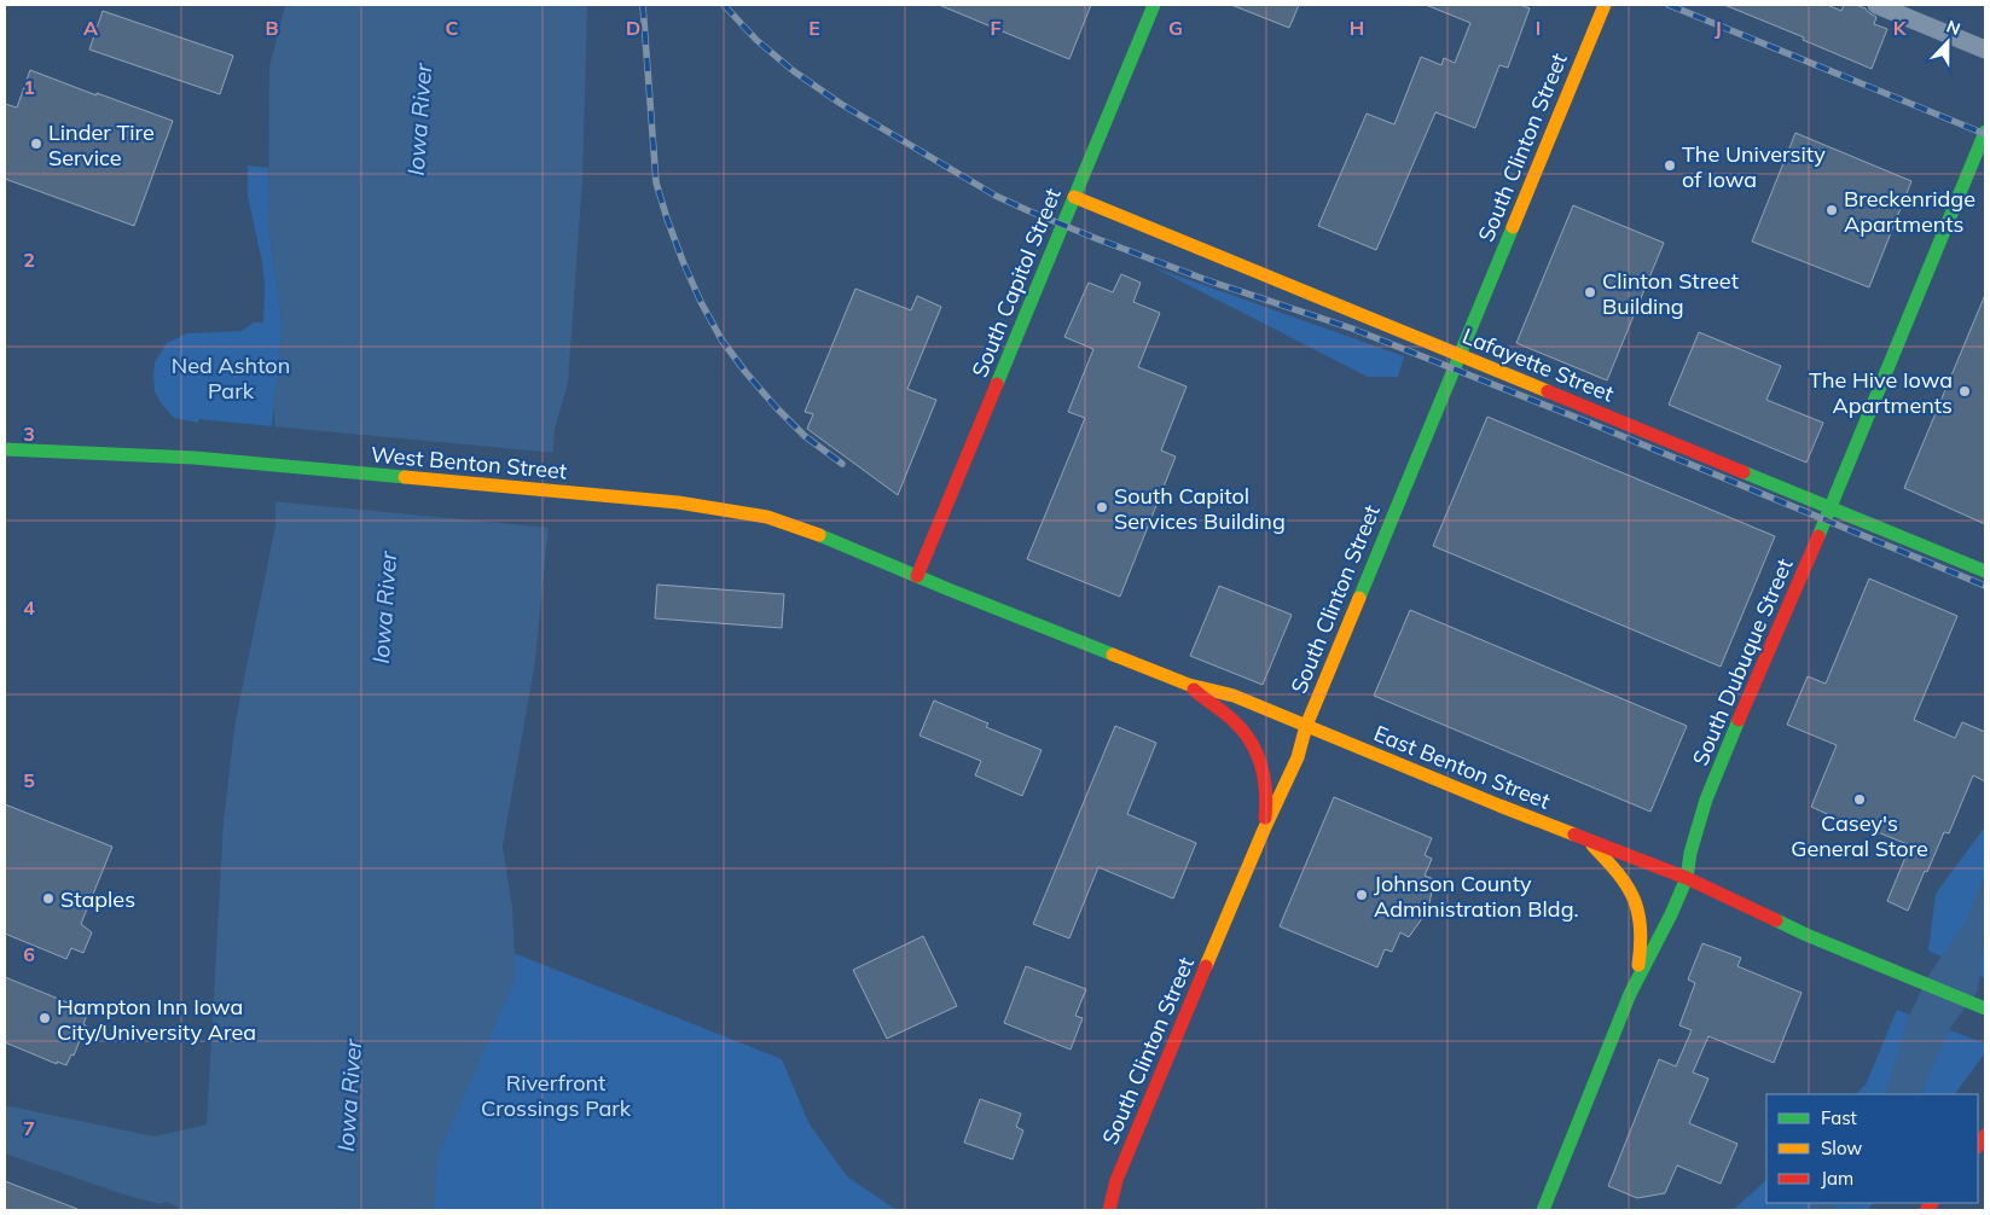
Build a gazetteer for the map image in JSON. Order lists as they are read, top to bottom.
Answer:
{
  "streets": {
    "street": [
      "South Clinton Street",
      "South Capitol Street",
      "Lafayette Street",
      "West Benton Street",
      "South Dubuque Street",
      "East Benton Street"
    ]
  },
  "crossings": [
    ["South Clinton Street", "Lafayette Street"],
    ["South Clinton Street", "East Benton Street"],
    ["South Capitol Street", "Lafayette Street"],
    ["South Capitol Street", "West Benton Street"],
    ["South Capitol Street", "East Benton Street"],
    ["Lafayette Street", "South Dubuque Street"],
    ["West Benton Street", "East Benton Street"],
    ["South Dubuque Street", "East Benton Street"]
  ],
  "water": ["Iowa River"],
  "parks": ["Ned Ashton Park", "Riverfront Crossings Park"],
  "places": [
    "Linder Tire Service",
    "The University of Iowa",
    "Breckenridge Apartments",
    "Clinton Street Building",
    "The Hive Iowa Apartments",
    "South Capitol Services Building",
    "Casey's General Store",
    "Johnson County Administration Bldg.",
    "Staples",
    "Hampton Inn Iowa City/University Area"
  ],
  "legend": ["Fast", "Slow", "Jam"],
  "north": "top",
  "grid": {
    "columns": [
      "A",
      "B",
      "C",
      "D",
      "E",
      "F",
      "G",
      "H",
      "I",
      "J",
      "K"
    ],
    "rows": [
      "1",
      "2",
      "3",
      "4",
      "5",
      "6",
      "7"
    ]
  }
}
